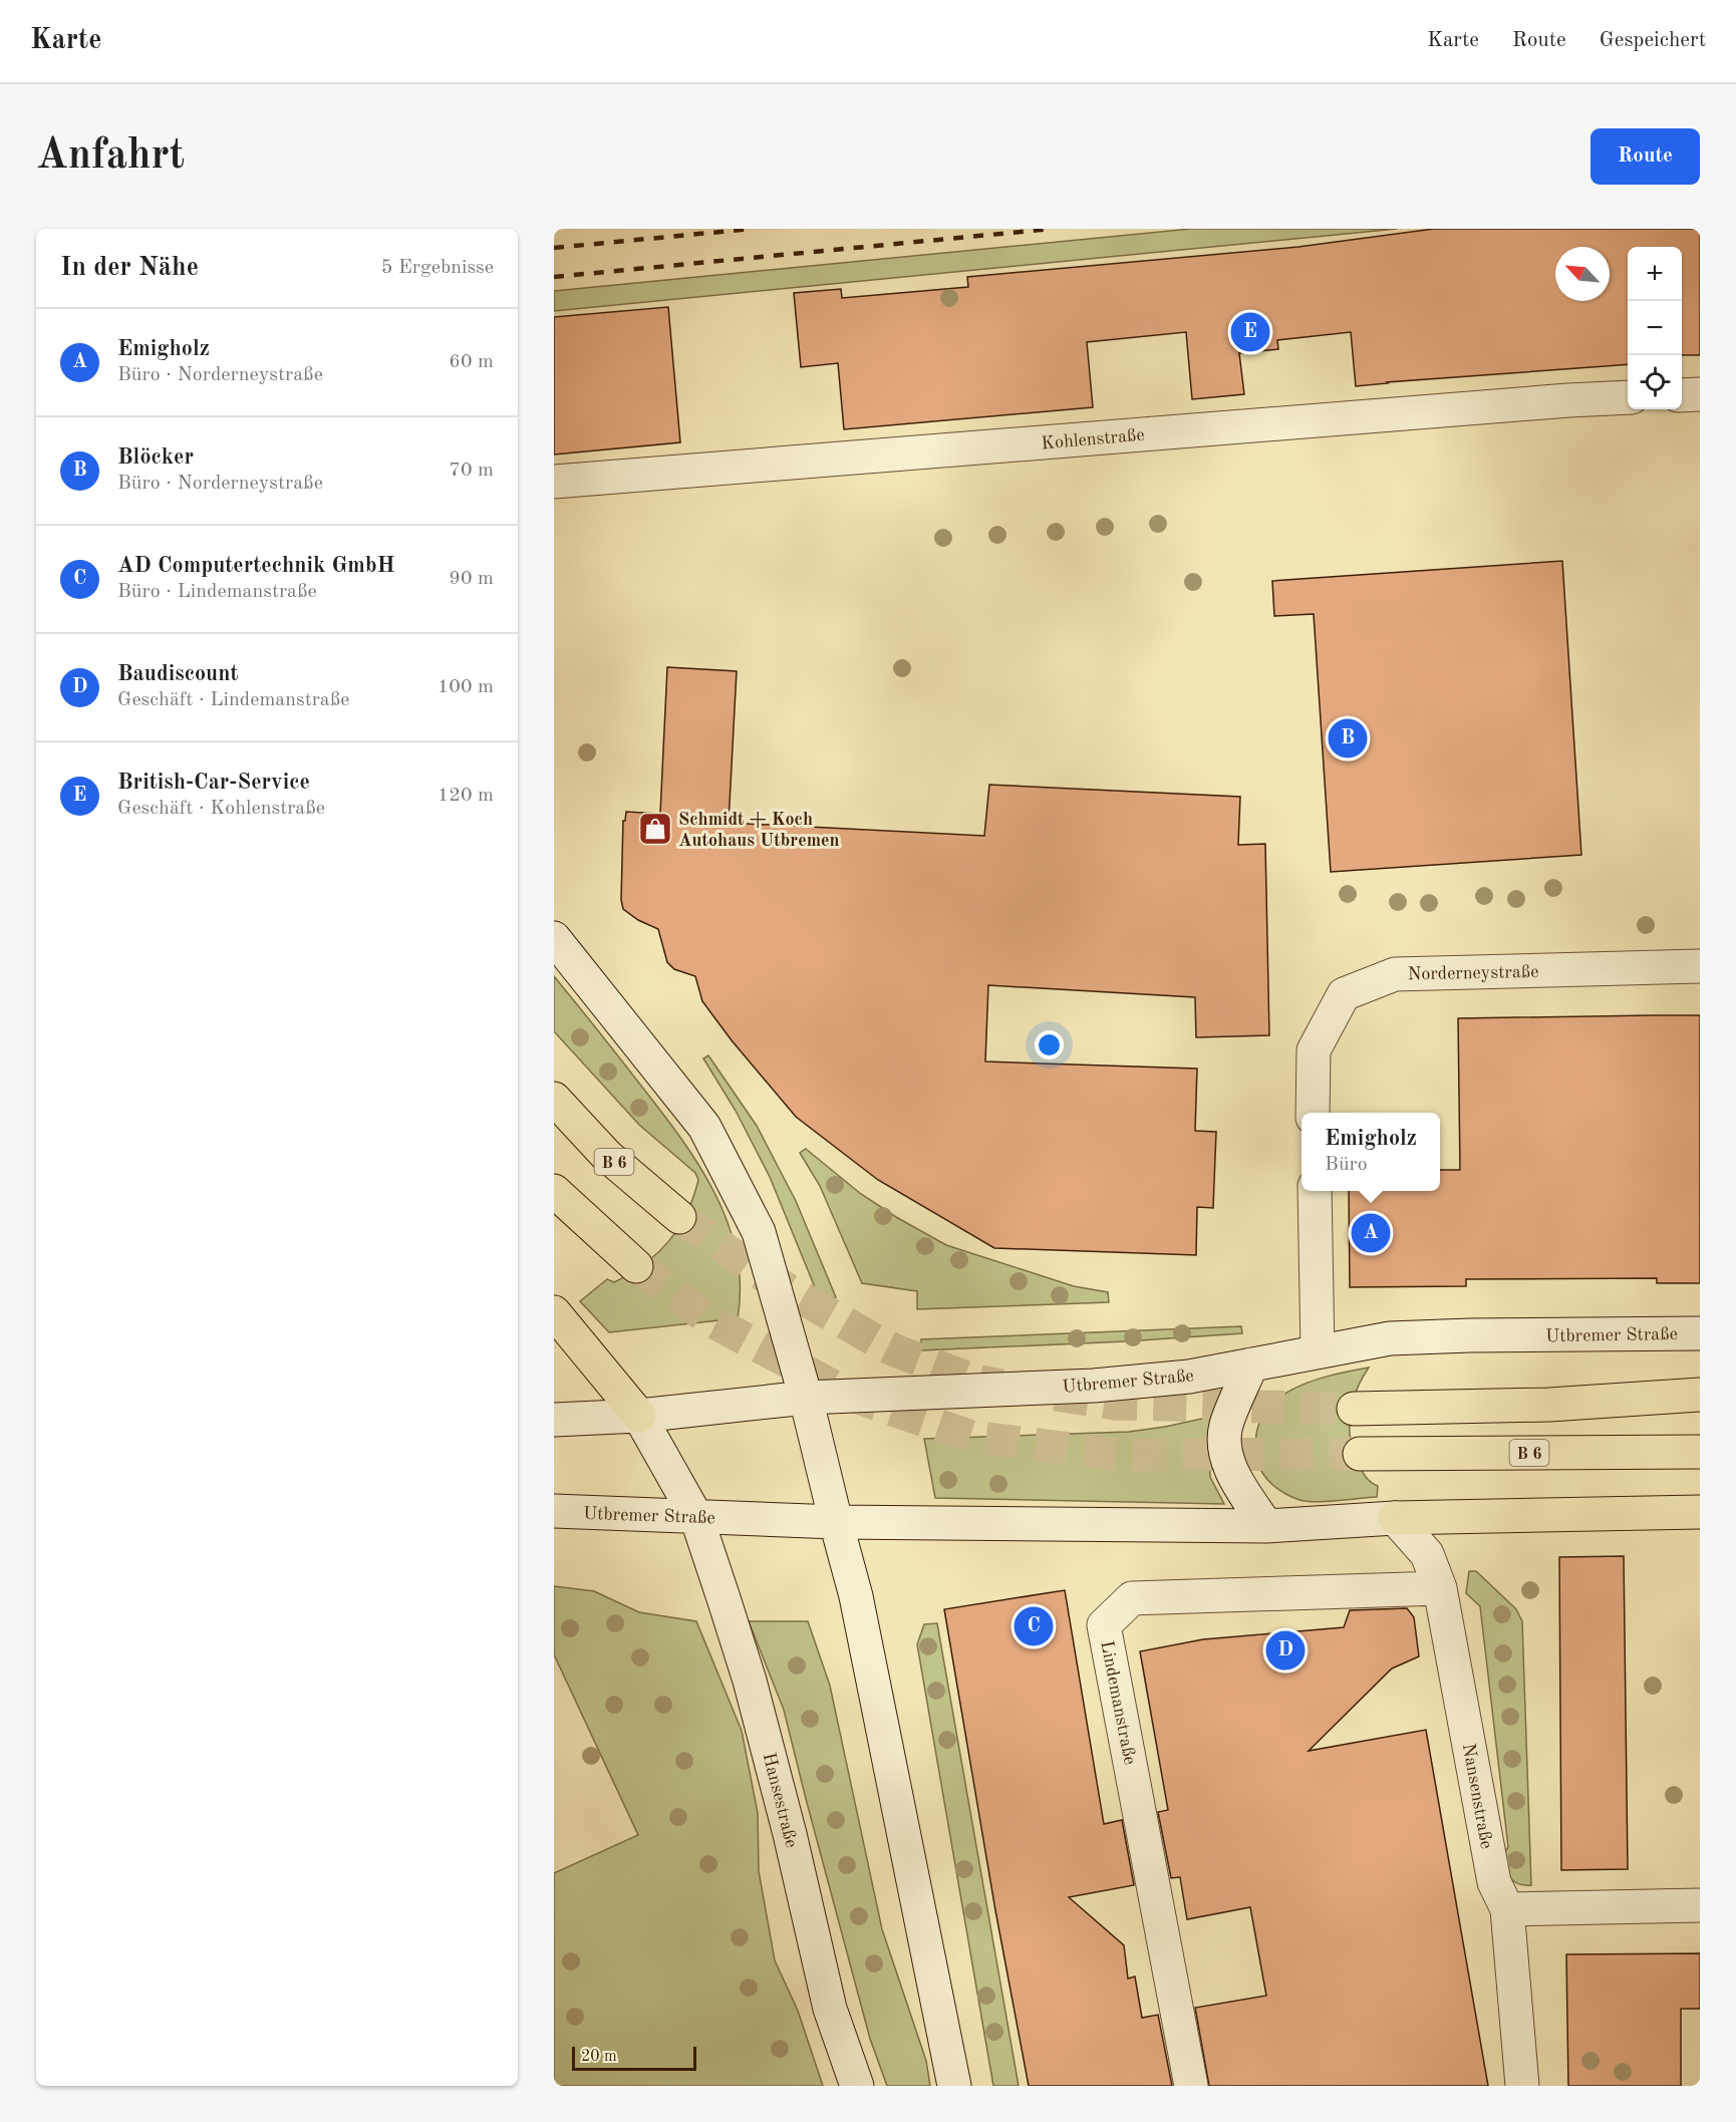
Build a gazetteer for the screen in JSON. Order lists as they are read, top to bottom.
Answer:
{
  "streets": {
    "highway": ["B 6"],
    "main road": [
      "Kohlenstraße",
      "Norderneystraße",
      "Utbremer Straße",
      "Lindemanstraße",
      "Nansenstraße",
      "Hansestraße"
    ]
  },
  "crossings": [
    ["Utbremer Straße", "Nansenstraße"],
    ["Utbremer Straße", "Hansestraße"],
    ["Lindemanstraße", "Nansenstraße"]
  ],
  "places": {
    "shop": ["Schmidt + Koch Autohaus Utbremen"]
  },
  "scale_bar": "20 m",
  "north": "top left",
  "page": {
    "header": "Karte",
    "nav": ["Karte", "Route", "Gespeichert"],
    "buttons": "Route",
    "title": "Anfahrt",
    "heading": ["In der Nähe", "5 Ergebnisse"],
    "map_buttons": ["+", "−"],
    "list": [
      {
        "mark": "A",
        "name": "Emigholz",
        "note": "Büro · Norderneystraße",
        "value": "60 m"
      },
      {
        "mark": "B",
        "name": "Blöcker",
        "note": "Büro · Norderneystraße",
        "value": "70 m"
      },
      {
        "mark": "C",
        "name": "AD Computertechnik GmbH",
        "note": "Büro · Lindemanstraße",
        "value": "90 m"
      },
      {
        "mark": "D",
        "name": "Baudiscount",
        "note": "Geschäft · Lindemanstraße",
        "value": "100 m"
      },
      {
        "mark": "E",
        "name": "British-Car-Service",
        "note": "Geschäft · Kohlenstraße",
        "value": "120 m"
      }
    ],
    "pins": [
      "E",
      "B",
      "A",
      "C",
      "D"
    ],
    "popup": ["Emigholz", "Büro"],
    "scale": "20 m"
  }
}
